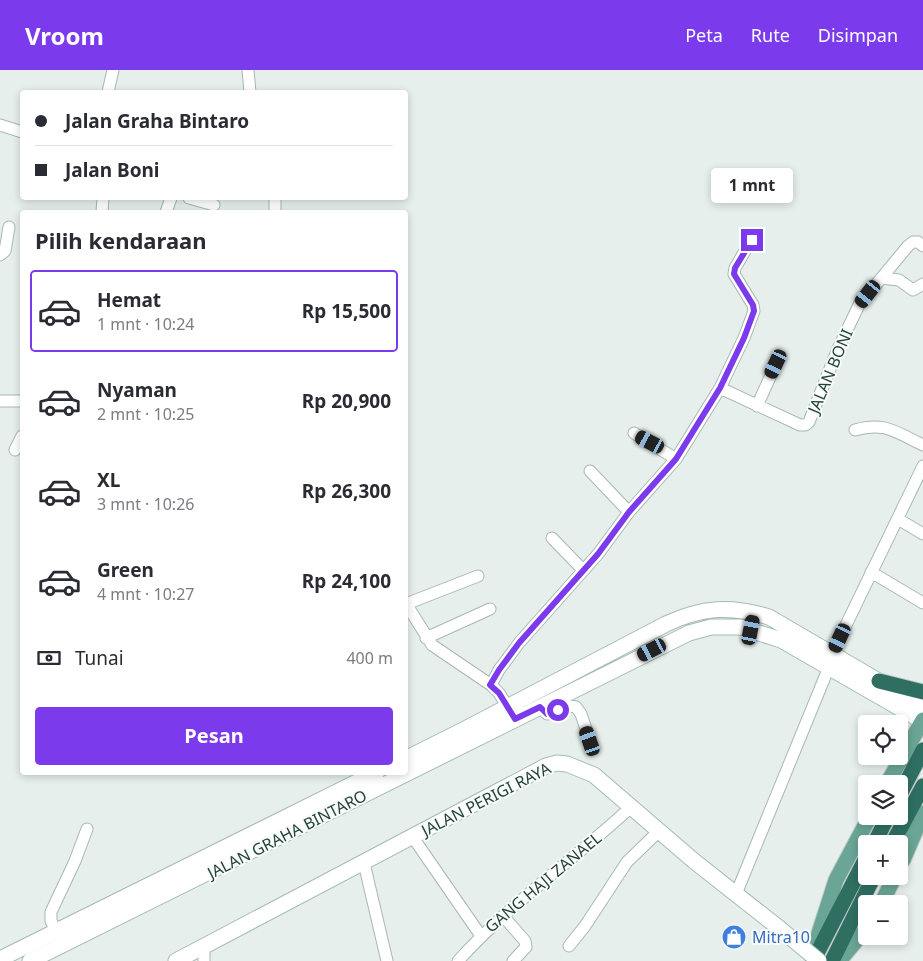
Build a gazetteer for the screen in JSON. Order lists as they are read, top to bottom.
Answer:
{
  "streets": {
    "main road": ["JALAN PERIGI RAYA", "JALAN GRAHA BINTARO"],
    "street": ["JALAN BONI", "GANG HAJI ZANAEL"]
  },
  "crossings": [
    ["JALAN PERIGI RAYA", "GANG HAJI ZANAEL"]
  ],
  "places": {
    "shop": ["Mitra10"]
  },
  "page": {
    "header": "Vroom",
    "nav": ["Peta", "Rute", "Disimpan"],
    "banner": ["Jalan Graha Bintaro", "Jalan Boni"],
    "bubble": "1 mnt",
    "heading": "Pilih kendaraan",
    "list": [
      {
        "name": "Hemat",
        "note": "1 mnt · 10:24",
        "value": "Rp 15,500"
      },
      {
        "name": "Nyaman",
        "note": "2 mnt · 10:25",
        "value": "Rp 20,900"
      },
      {
        "name": "XL",
        "note": "3 mnt · 10:26",
        "value": "Rp 26,300"
      },
      {
        "name": "Green",
        "note": "4 mnt · 10:27",
        "value": "Rp 24,100"
      }
    ],
    "pay": ["Tunai", "400 m"],
    "buttons": "Pesan",
    "map_buttons": ["+", "−"]
  }
}
